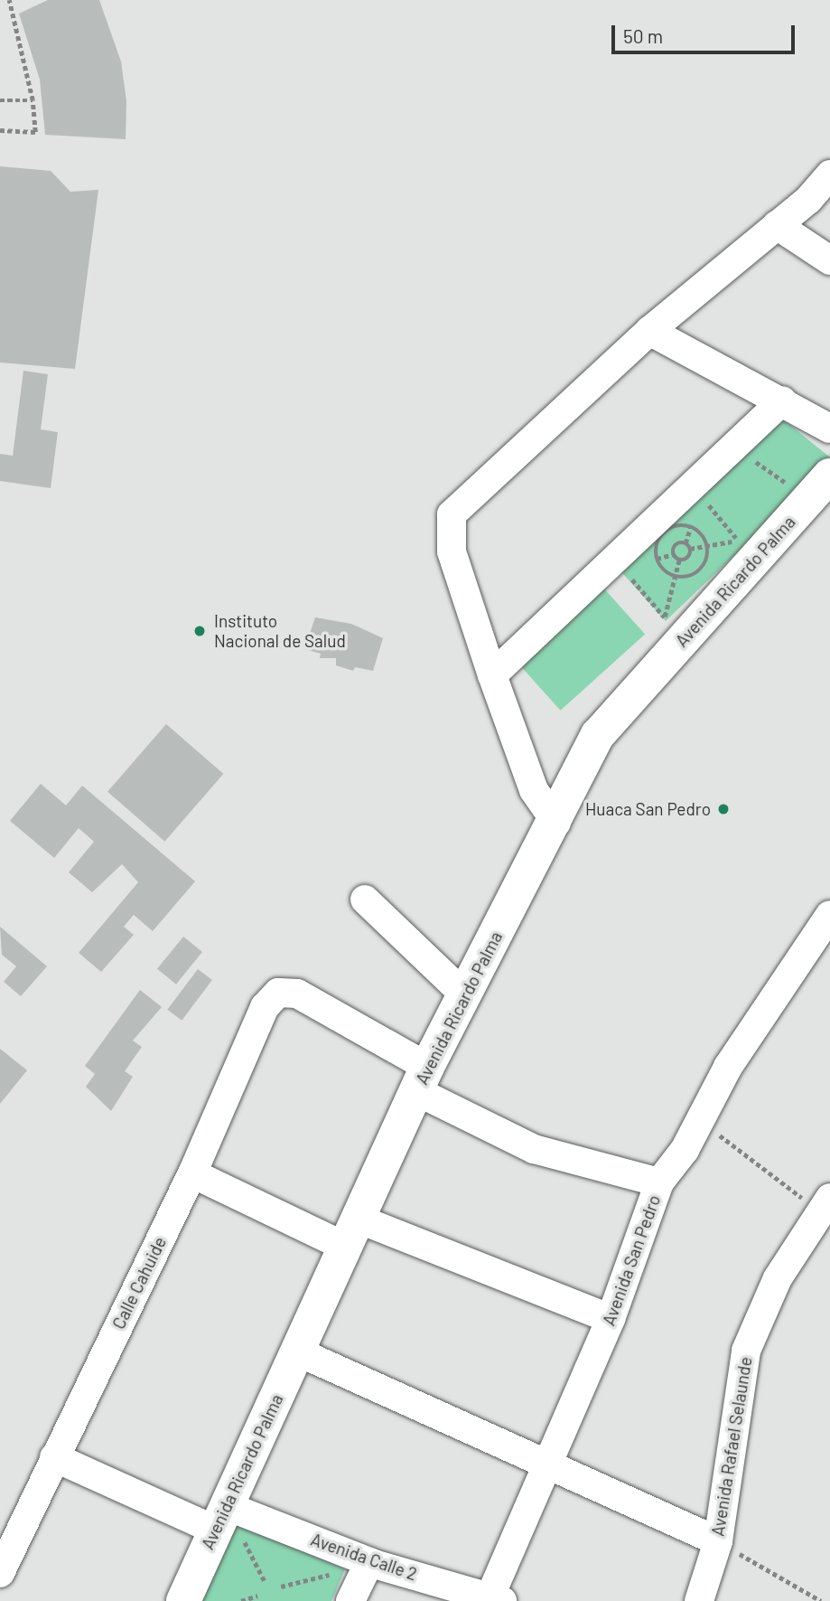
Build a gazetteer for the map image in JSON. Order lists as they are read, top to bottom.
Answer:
{
  "streets": {
    "street": [
      "Avenida Ricardo Palma",
      "Avenida San Pedro",
      "Calle Cahuide",
      "Avenida Rafael Selaunde",
      "Avenida Calle 2"
    ]
  },
  "crossings": [
    ["Avenida Ricardo Palma", "Calle Cahuide"],
    ["Avenida Ricardo Palma", "Avenida Calle 2"],
    ["Avenida San Pedro", "Avenida Calle 2"],
    ["Calle Cahuide", "Avenida Calle 2"]
  ],
  "places": ["Instituto Nacional de Salud", "Huaca San Pedro"],
  "scale_bar": "50 m"
}
